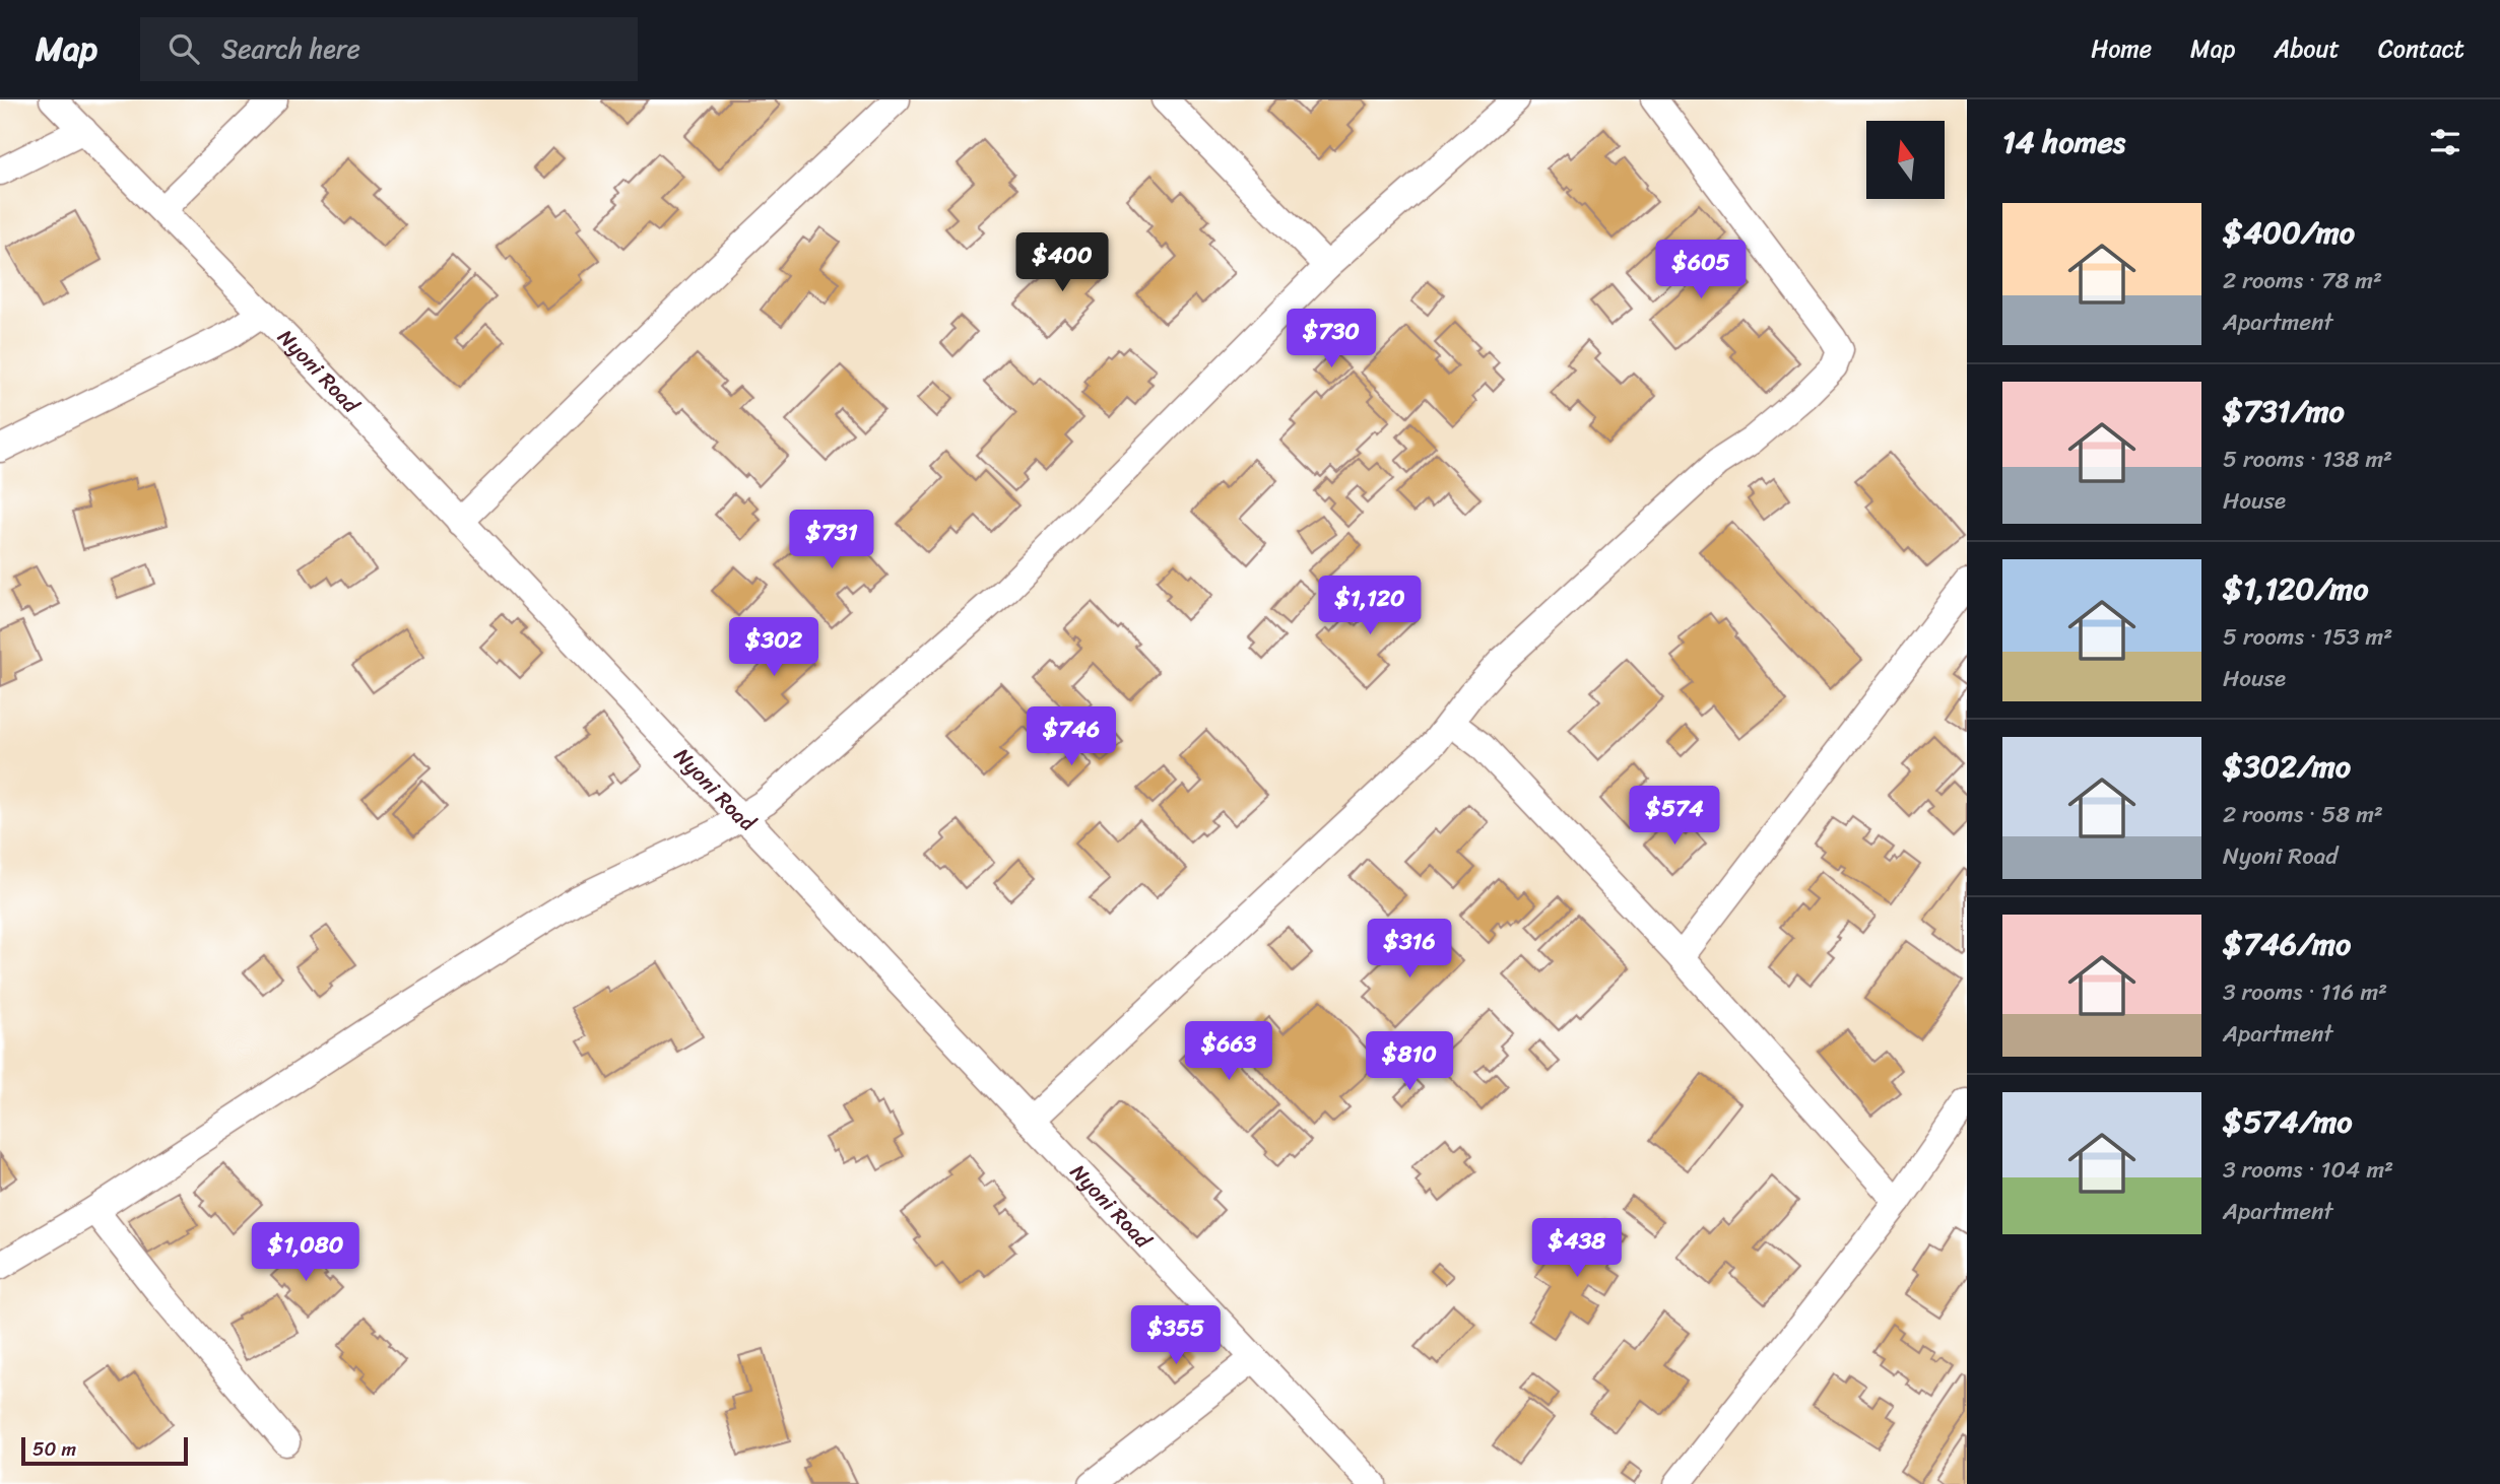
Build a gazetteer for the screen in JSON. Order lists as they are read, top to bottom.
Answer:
{
  "streets": {
    "street": ["Nyoni Road"]
  },
  "scale_bar": "50 m",
  "north": "top",
  "page": {
    "header": "Map",
    "search": "Search here",
    "nav": [
      "Home",
      "Map",
      "About",
      "Contact"
    ],
    "heading": "14 homes",
    "list": [
      {
        "name": "$400/mo",
        "note": "2 rooms · 78 m² · Apartment"
      },
      {
        "name": "$731/mo",
        "note": "5 rooms · 138 m² · House"
      },
      {
        "name": "$1,120/mo",
        "note": "5 rooms · 153 m² · House"
      },
      {
        "name": "$302/mo",
        "note": "2 rooms · 58 m² · Nyoni Road"
      },
      {
        "name": "$746/mo",
        "note": "3 rooms · 116 m² · Apartment"
      },
      {
        "name": "$574/mo",
        "note": "3 rooms · 104 m² · Apartment"
      }
    ],
    "price": [
      "$400",
      "$605",
      "$730",
      "$731",
      "$1,120",
      "$302",
      "$746",
      "$574",
      "$316",
      "$663",
      "$810",
      "$438",
      "$1,080",
      "$355"
    ],
    "scale": "50 m"
  }
}
